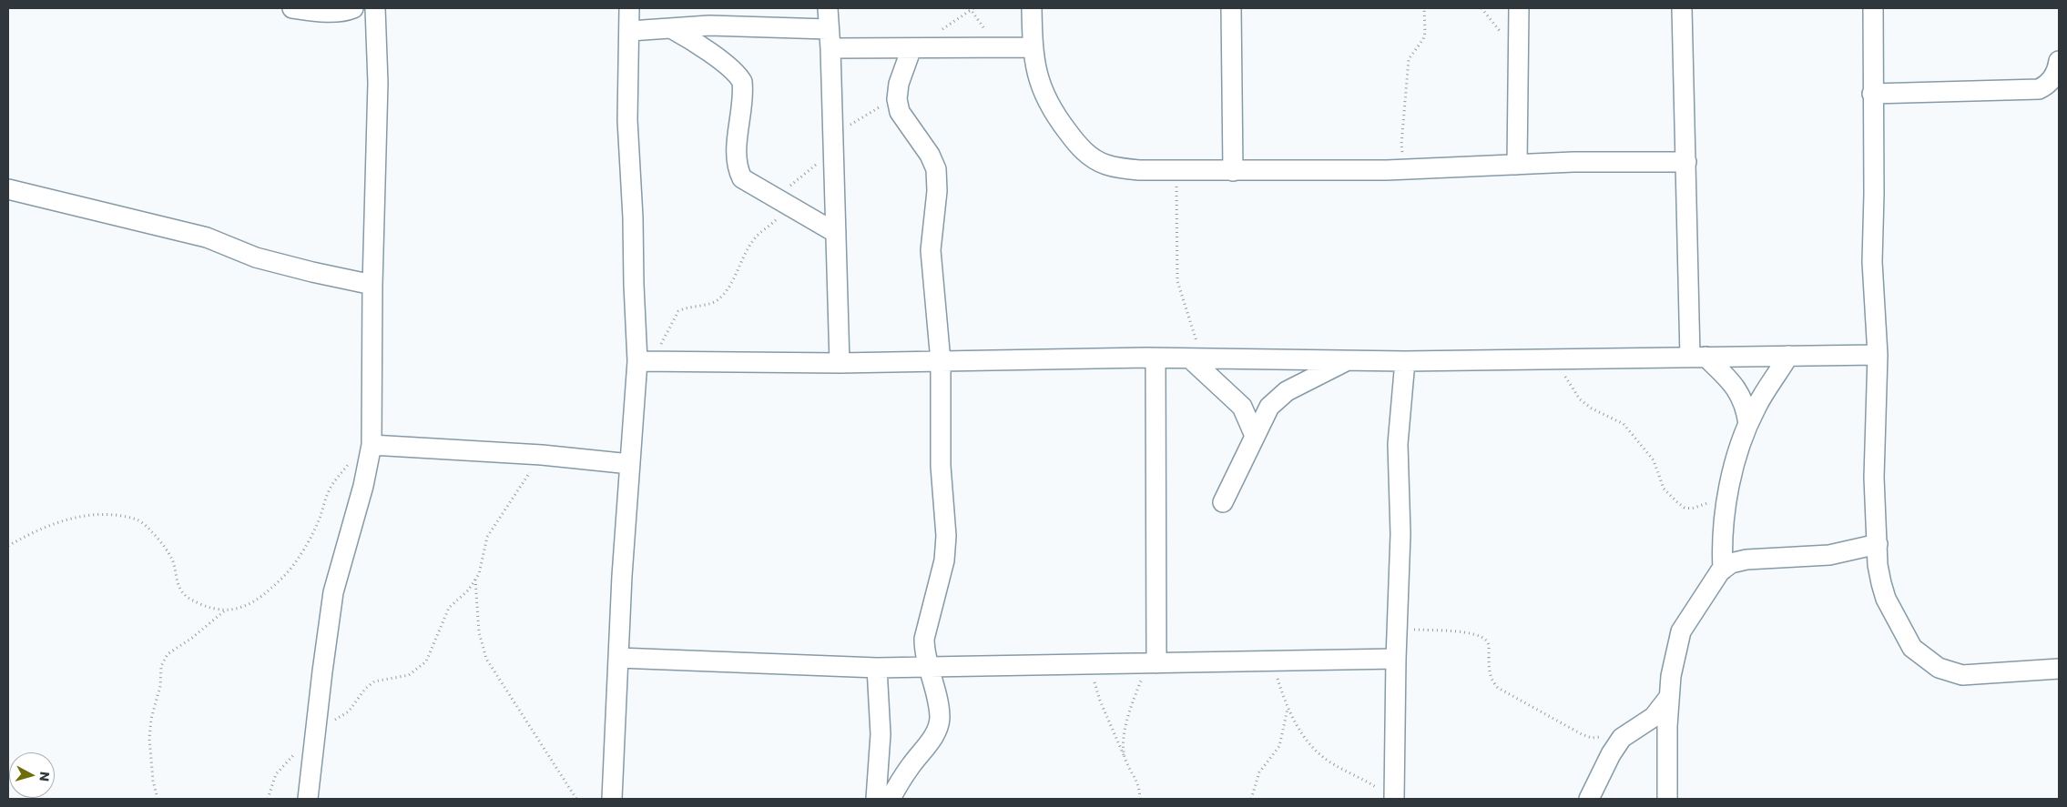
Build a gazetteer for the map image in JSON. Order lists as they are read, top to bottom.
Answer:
{
  "north": "right"
}
